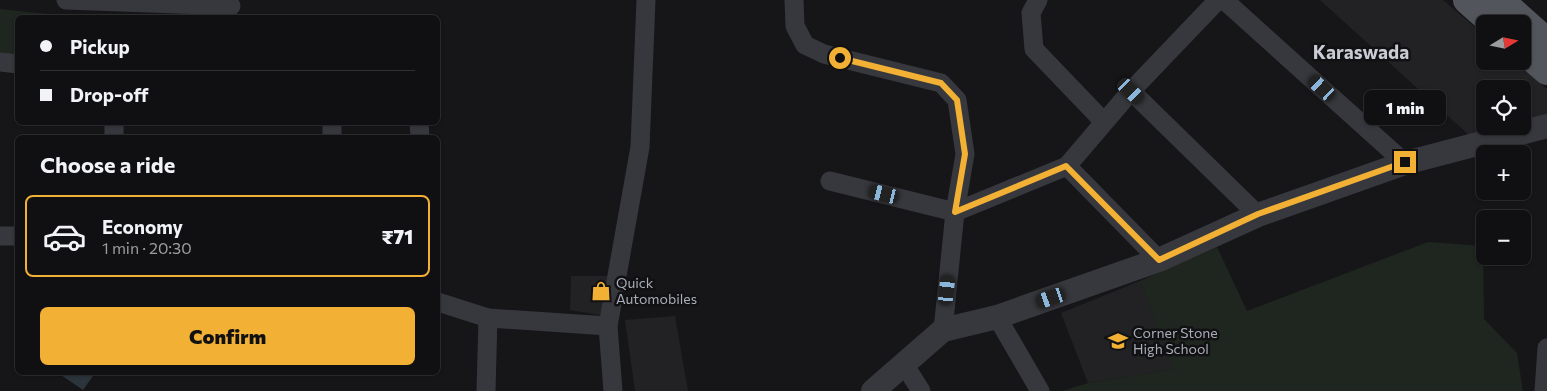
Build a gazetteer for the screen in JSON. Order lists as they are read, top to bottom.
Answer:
{
  "districts": ["Karaswada"],
  "places": {
    "shop": ["Quick Automobiles"],
    "school or university": ["Corner Stone High School"]
  },
  "north": "right",
  "page": {
    "map_buttons": ["+", "−"],
    "banner": ["Pickup", "Drop-off"],
    "bubble": "1 min",
    "heading": "Choose a ride",
    "list": [
      {
        "name": "Economy",
        "note": "1 min · 20:30",
        "value": "₹71"
      }
    ],
    "buttons": "Confirm"
  }
}
